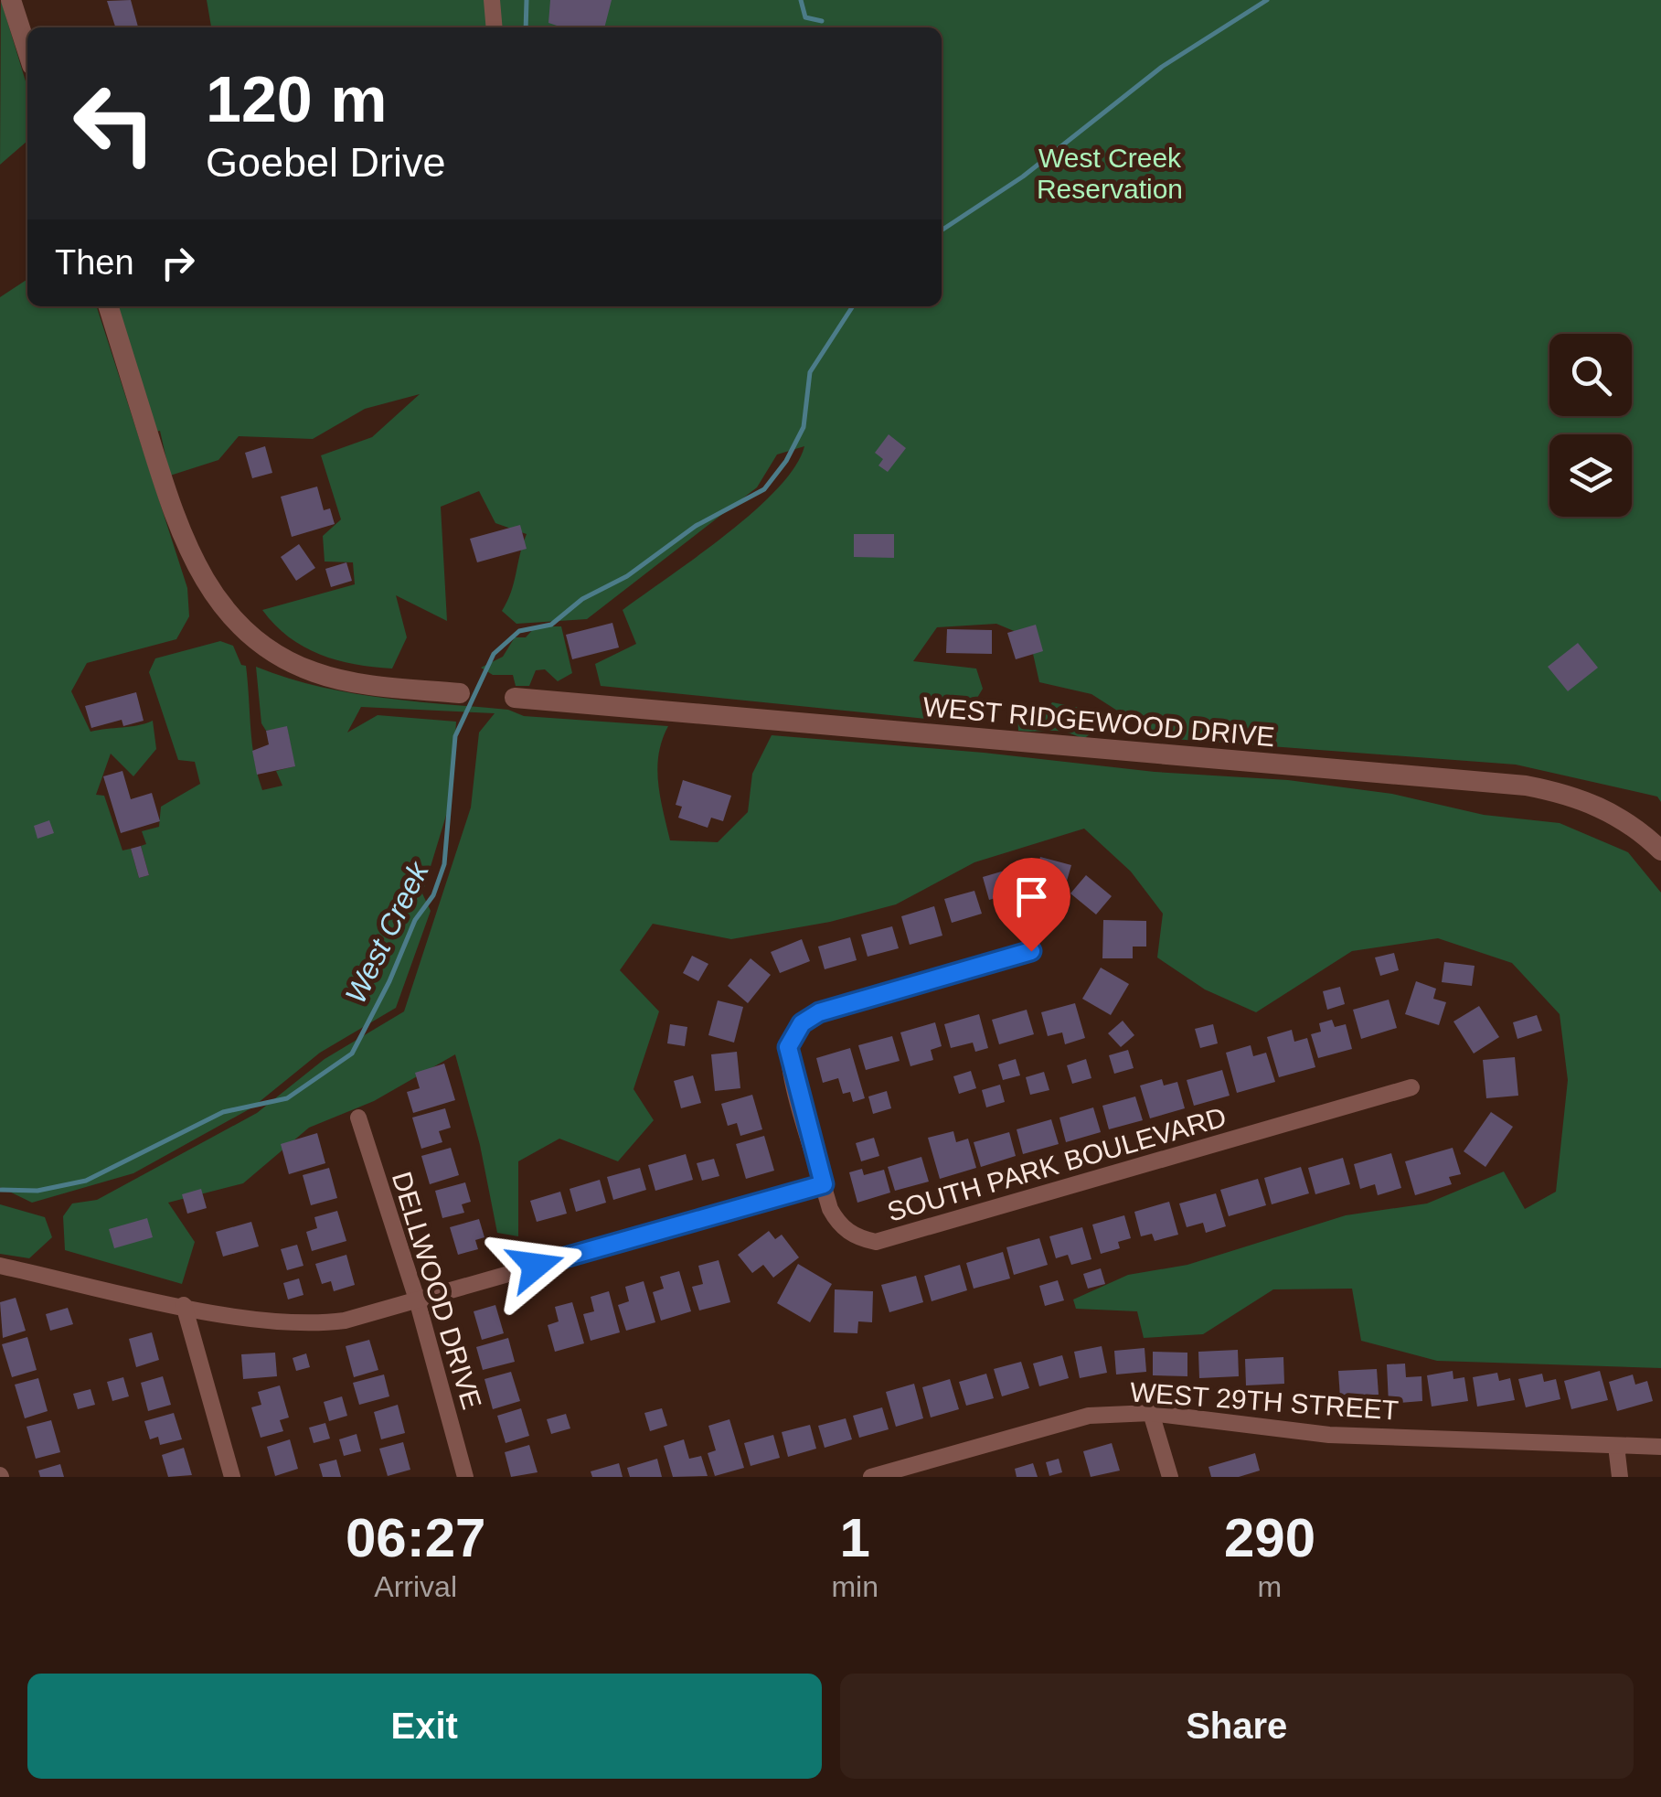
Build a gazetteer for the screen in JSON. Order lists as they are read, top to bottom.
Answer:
{
  "streets": {
    "street": [
      "WEST RIDGEWOOD DRIVE",
      "SOUTH PARK BOULEVARD",
      "DELLWOOD DRIVE",
      "WEST 29TH STREET"
    ]
  },
  "water": ["West Creek"],
  "parks": ["West Creek Reservation"],
  "page": {
    "turn": ["120 m", "Goebel Drive"],
    "then": "Then",
    "eta": [
      "06:27",
      "Arrival",
      "1",
      "min",
      "290",
      "m"
    ],
    "buttons": ["Exit", "Share"]
  }
}
